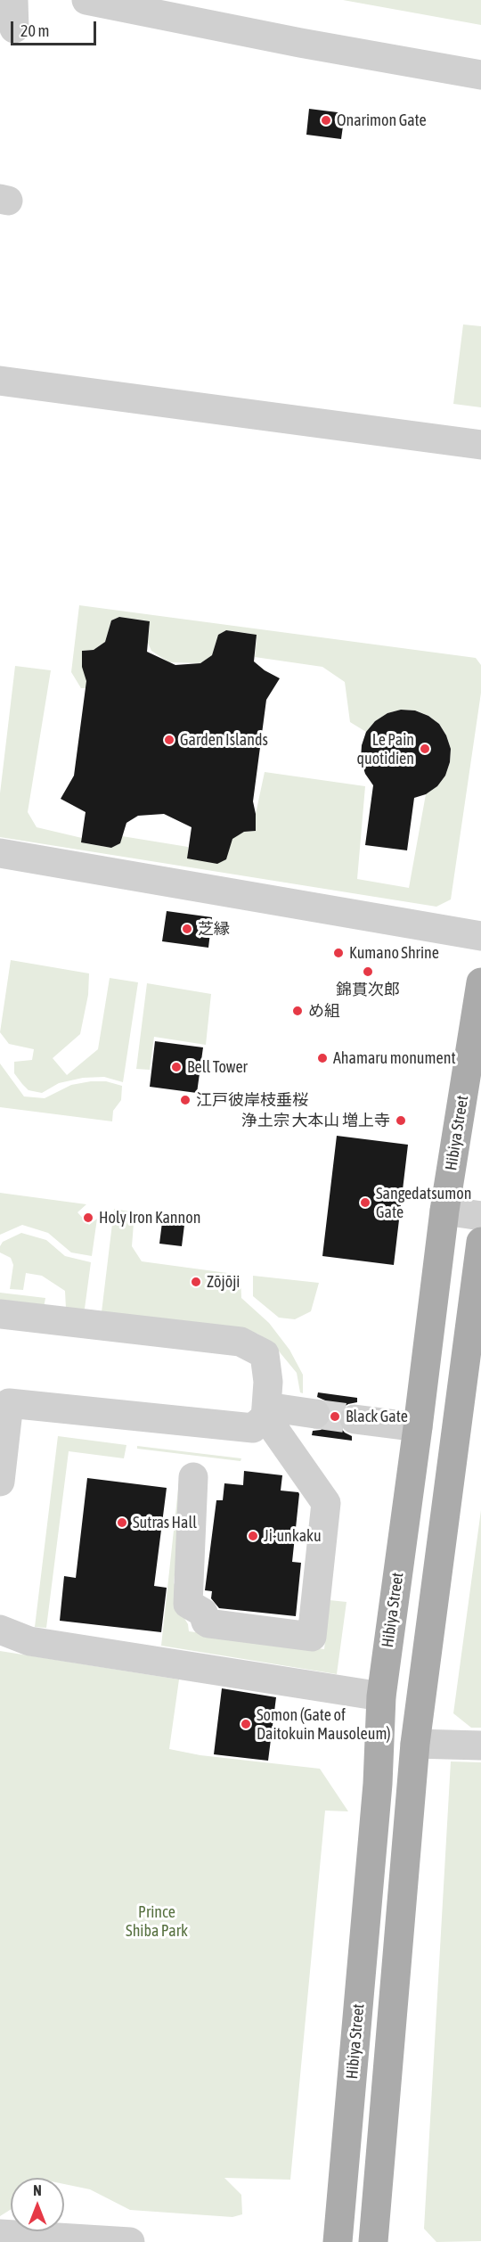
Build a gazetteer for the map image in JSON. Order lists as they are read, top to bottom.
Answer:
{
  "streets": {
    "main road": ["Hibiya Street"]
  },
  "parks": ["Prince Shiba Park"],
  "places": [
    "Onarimon Gate",
    "Garden Islands",
    "Le Pain quotidien",
    "芝縁",
    "Kumano Shrine",
    "錦貫次郎",
    "め組",
    "Ahamaru monument",
    "Bell Tower",
    "江戸彼岸枝垂桜",
    "浄土宗 大本山 増上寺",
    "Sangedatsumon Gate",
    "Holy Iron Kannon",
    "Zōjōji",
    "Black Gate",
    "Sutras Hall",
    "Ji-unkaku",
    "Somon (Gate of Daitokuin Mausoleum)"
  ],
  "scale_bar": "20 m",
  "north": "top"
}
